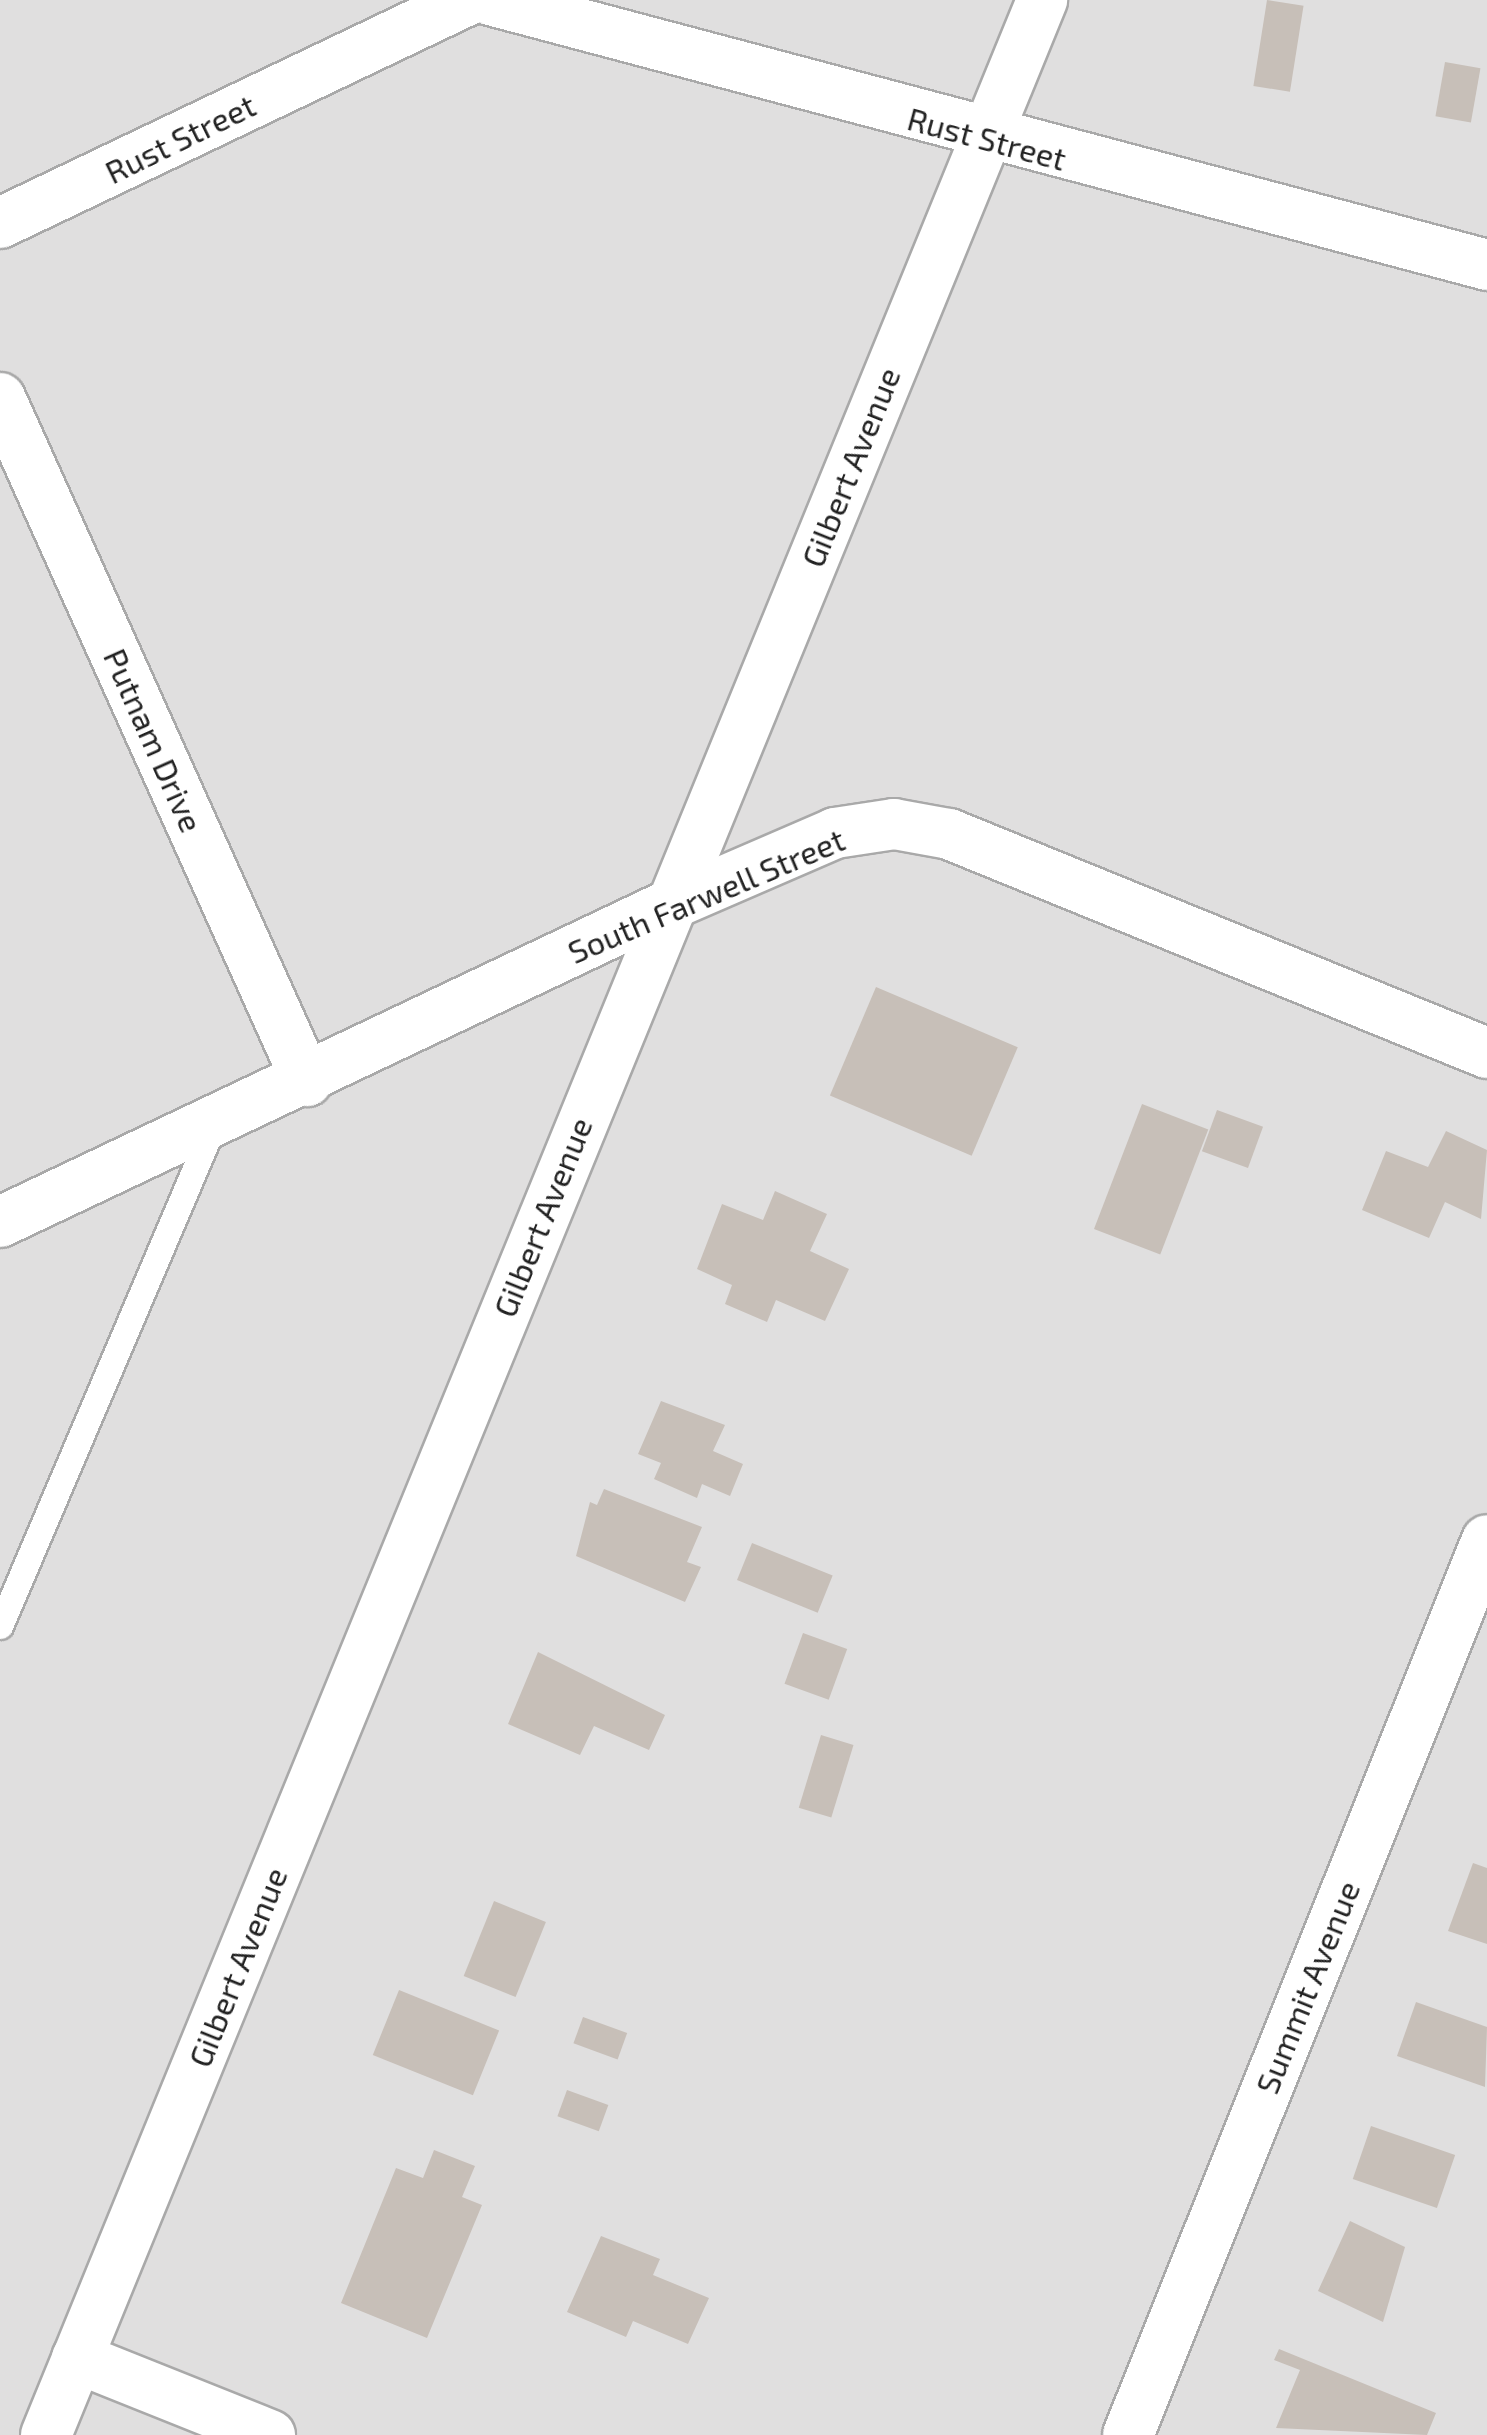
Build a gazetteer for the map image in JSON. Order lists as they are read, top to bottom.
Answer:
{
  "streets": {
    "street": [
      "Rust Street",
      "Gilbert Avenue",
      "Putnam Drive",
      "South Farwell Street",
      "Summit Avenue"
    ]
  },
  "crossings": [
    ["Rust Street", "Gilbert Avenue"],
    ["Gilbert Avenue", "South Farwell Street"],
    ["Putnam Drive", "South Farwell Street"]
  ]
}
